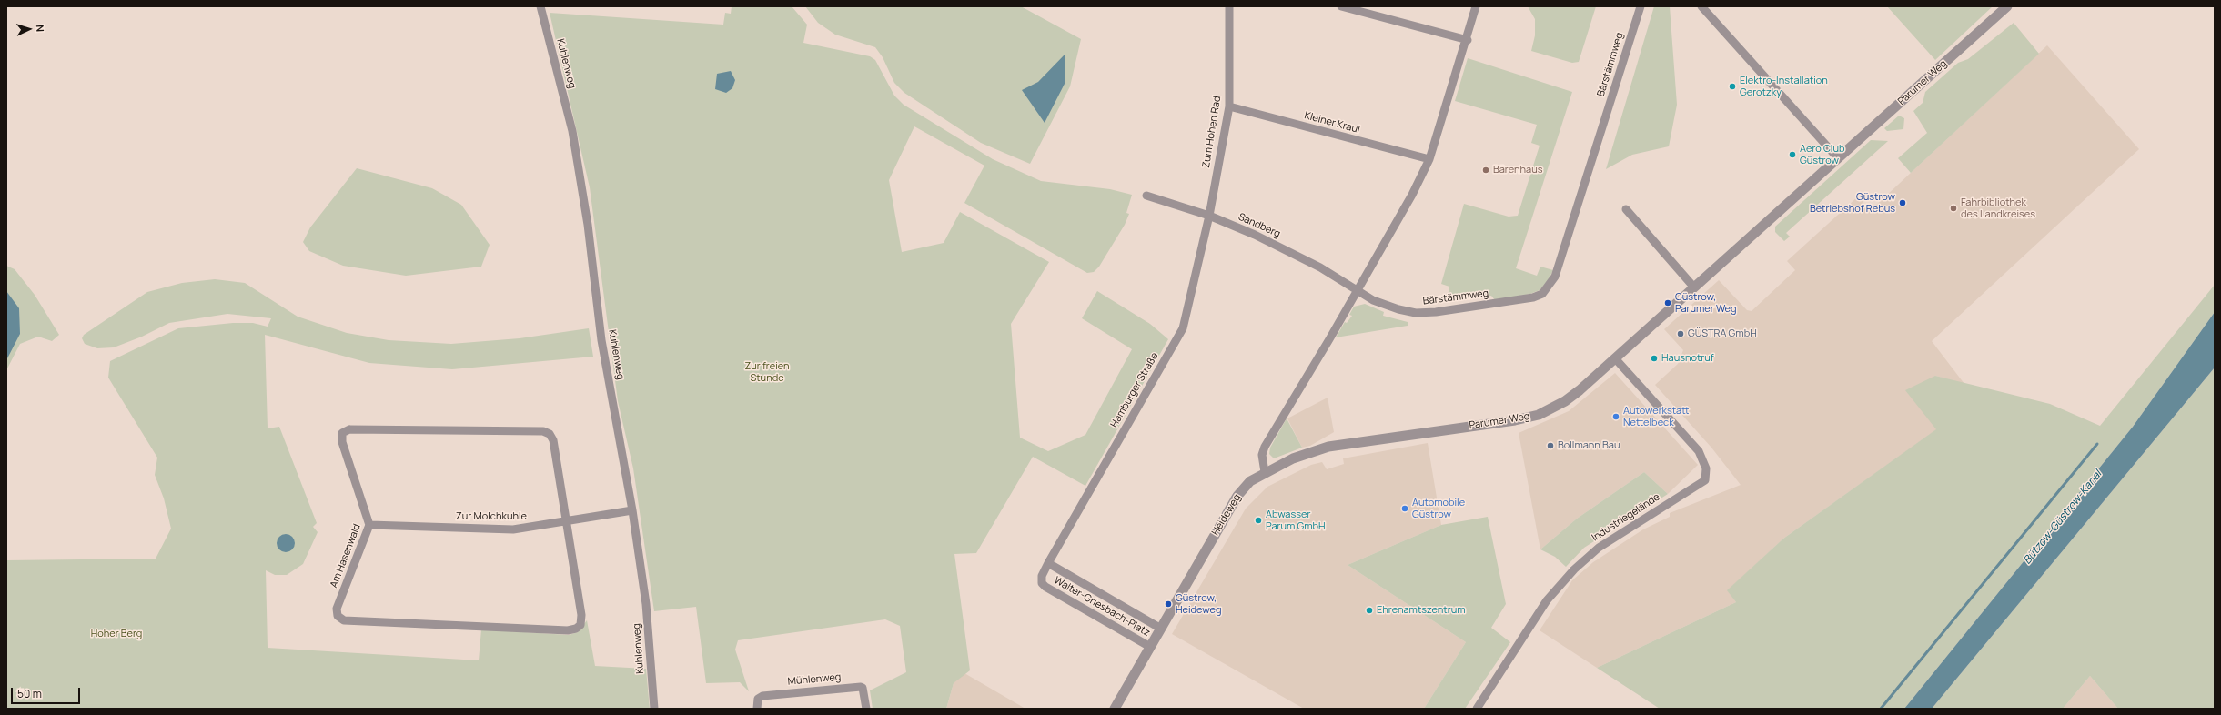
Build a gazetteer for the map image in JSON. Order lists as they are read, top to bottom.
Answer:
{
  "streets": {
    "street": [
      "Kuhlenweg",
      "Bärstämmweg",
      "Parumer Weg",
      "Kleiner Kraul",
      "Zum Hohen Rad",
      "Sandberg",
      "Hamburger Straße",
      "Heideweg",
      "Zur Molchkuhle",
      "Industriegelände",
      "Am Hasenwald",
      "Walter-Griesbach-Platz",
      "Mühlenweg"
    ]
  },
  "crossings": [
    ["Kuhlenweg", "Zur Molchkuhle"],
    ["Bärstämmweg", "Sandberg"],
    ["Parumer Weg", "Heideweg"],
    ["Parumer Weg", "Industriegelände"],
    ["Kleiner Kraul", "Zum Hohen Rad"],
    ["Zum Hohen Rad", "Sandberg"],
    ["Zum Hohen Rad", "Hamburger Straße"],
    ["Sandberg", "Hamburger Straße"],
    ["Hamburger Straße", "Walter-Griesbach-Platz"],
    ["Heideweg", "Walter-Griesbach-Platz"],
    ["Zur Molchkuhle", "Am Hasenwald"]
  ],
  "water": ["Bützow-Güstrow-Kanal"],
  "parks": ["Zur freien Stunde", "Hoher Berg"],
  "places": [
    "Elektro-Installation Gerotzky",
    "Aero Club Güstrow",
    "Bärenhaus",
    "Güstrow Betriebshof Rebus",
    "Fahrbibliothek des Landkreises",
    "Güstrow, Parumer Weg",
    "GÜSTRA GmbH",
    "Hausnotruf",
    "Autowerkstatt Nettelbeck",
    "Bollmann Bau",
    "Automobile Güstrow",
    "Abwasser Parum GmbH",
    "Güstrow, Heideweg",
    "Ehrenamtszentrum"
  ],
  "scale_bar": "50 m",
  "north": "right"
}
